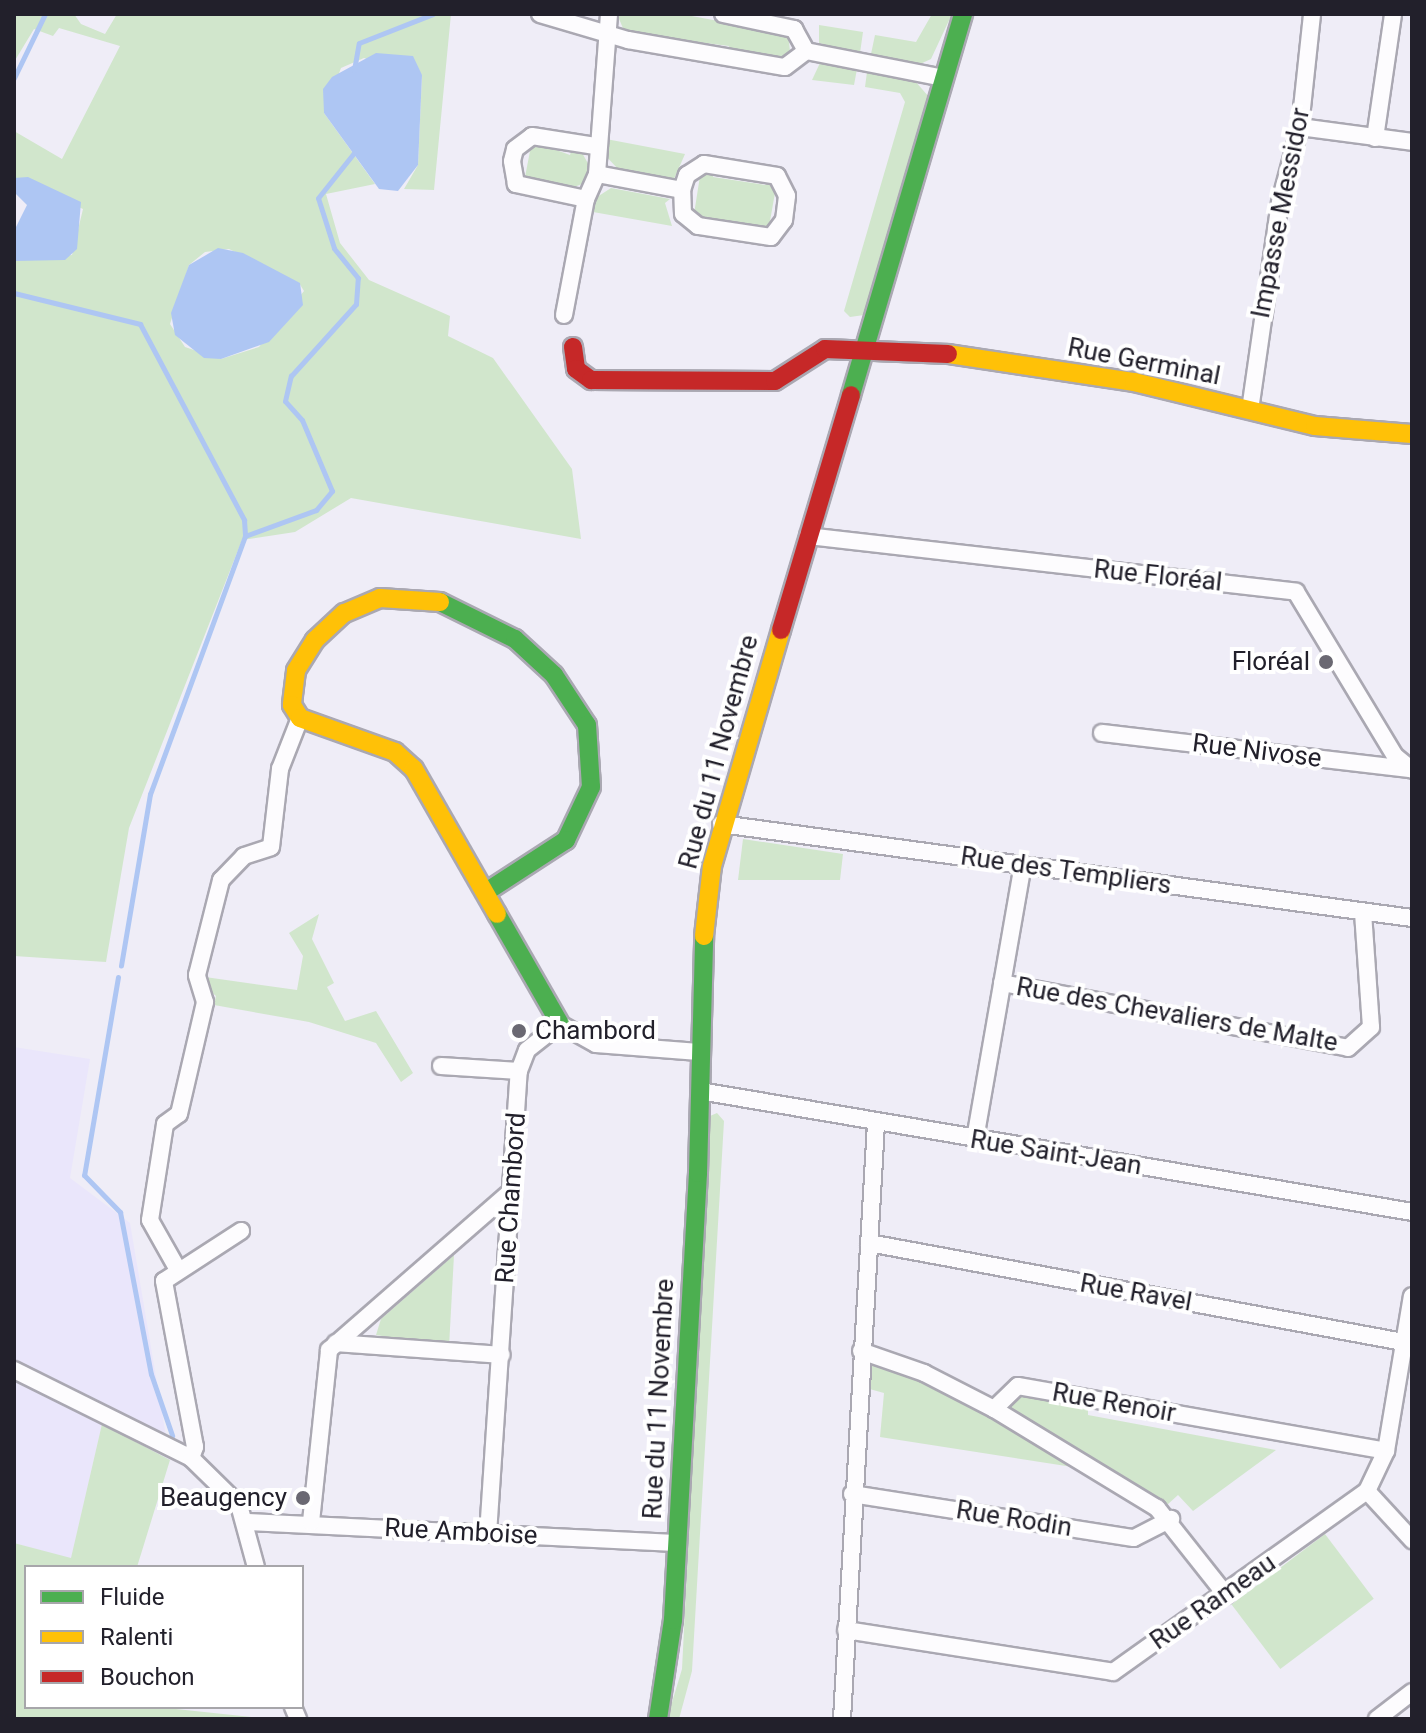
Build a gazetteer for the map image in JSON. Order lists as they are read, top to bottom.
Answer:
{
  "streets": {
    "street": [
      "Impasse Messidor",
      "Rue Germinal",
      "Rue Floréal",
      "Rue Nivose",
      "Rue du 11 Novembre",
      "Rue des Templiers",
      "Rue des Chevaliers de Malte",
      "Rue Saint-Jean",
      "Rue Chambord",
      "Rue Ravel",
      "Rue Renoir",
      "Rue Rodin",
      "Rue Amboise",
      "Rue Rameau"
    ]
  },
  "crossings": [
    ["Impasse Messidor", "Rue Germinal"],
    ["Rue Germinal", "Rue du 11 Novembre"],
    ["Rue Floréal", "Rue Nivose"],
    ["Rue Floréal", "Rue du 11 Novembre"],
    ["Rue du 11 Novembre", "Rue des Templiers"],
    ["Rue du 11 Novembre", "Rue Saint-Jean"],
    ["Rue du 11 Novembre", "Rue Amboise"],
    ["Rue des Templiers", "Rue des Chevaliers de Malte"],
    ["Rue Chambord", "Rue Amboise"],
    ["Rue Ravel", "Rue Rameau"],
    ["Rue Renoir", "Rue Rameau"]
  ],
  "places": ["Floréal", "Chambord", "Beaugency"],
  "legend": ["Fluide", "Ralenti", "Bouchon"]
}
